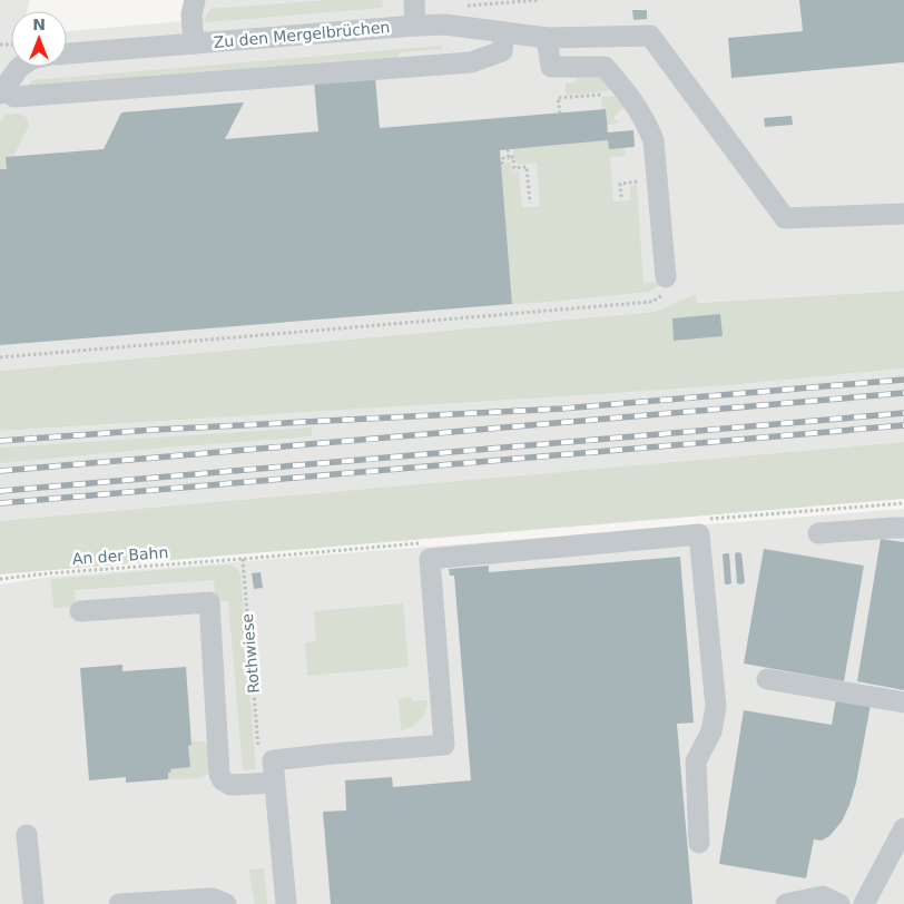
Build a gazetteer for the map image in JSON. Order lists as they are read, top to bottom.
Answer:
{
  "streets": {
    "street": ["Zu den Mergelbrüchen"],
    "path": ["An der Bahn", "Rothwiese"]
  },
  "crossings": [
    ["An der Bahn", "Rothwiese"]
  ],
  "north": "top"
}
